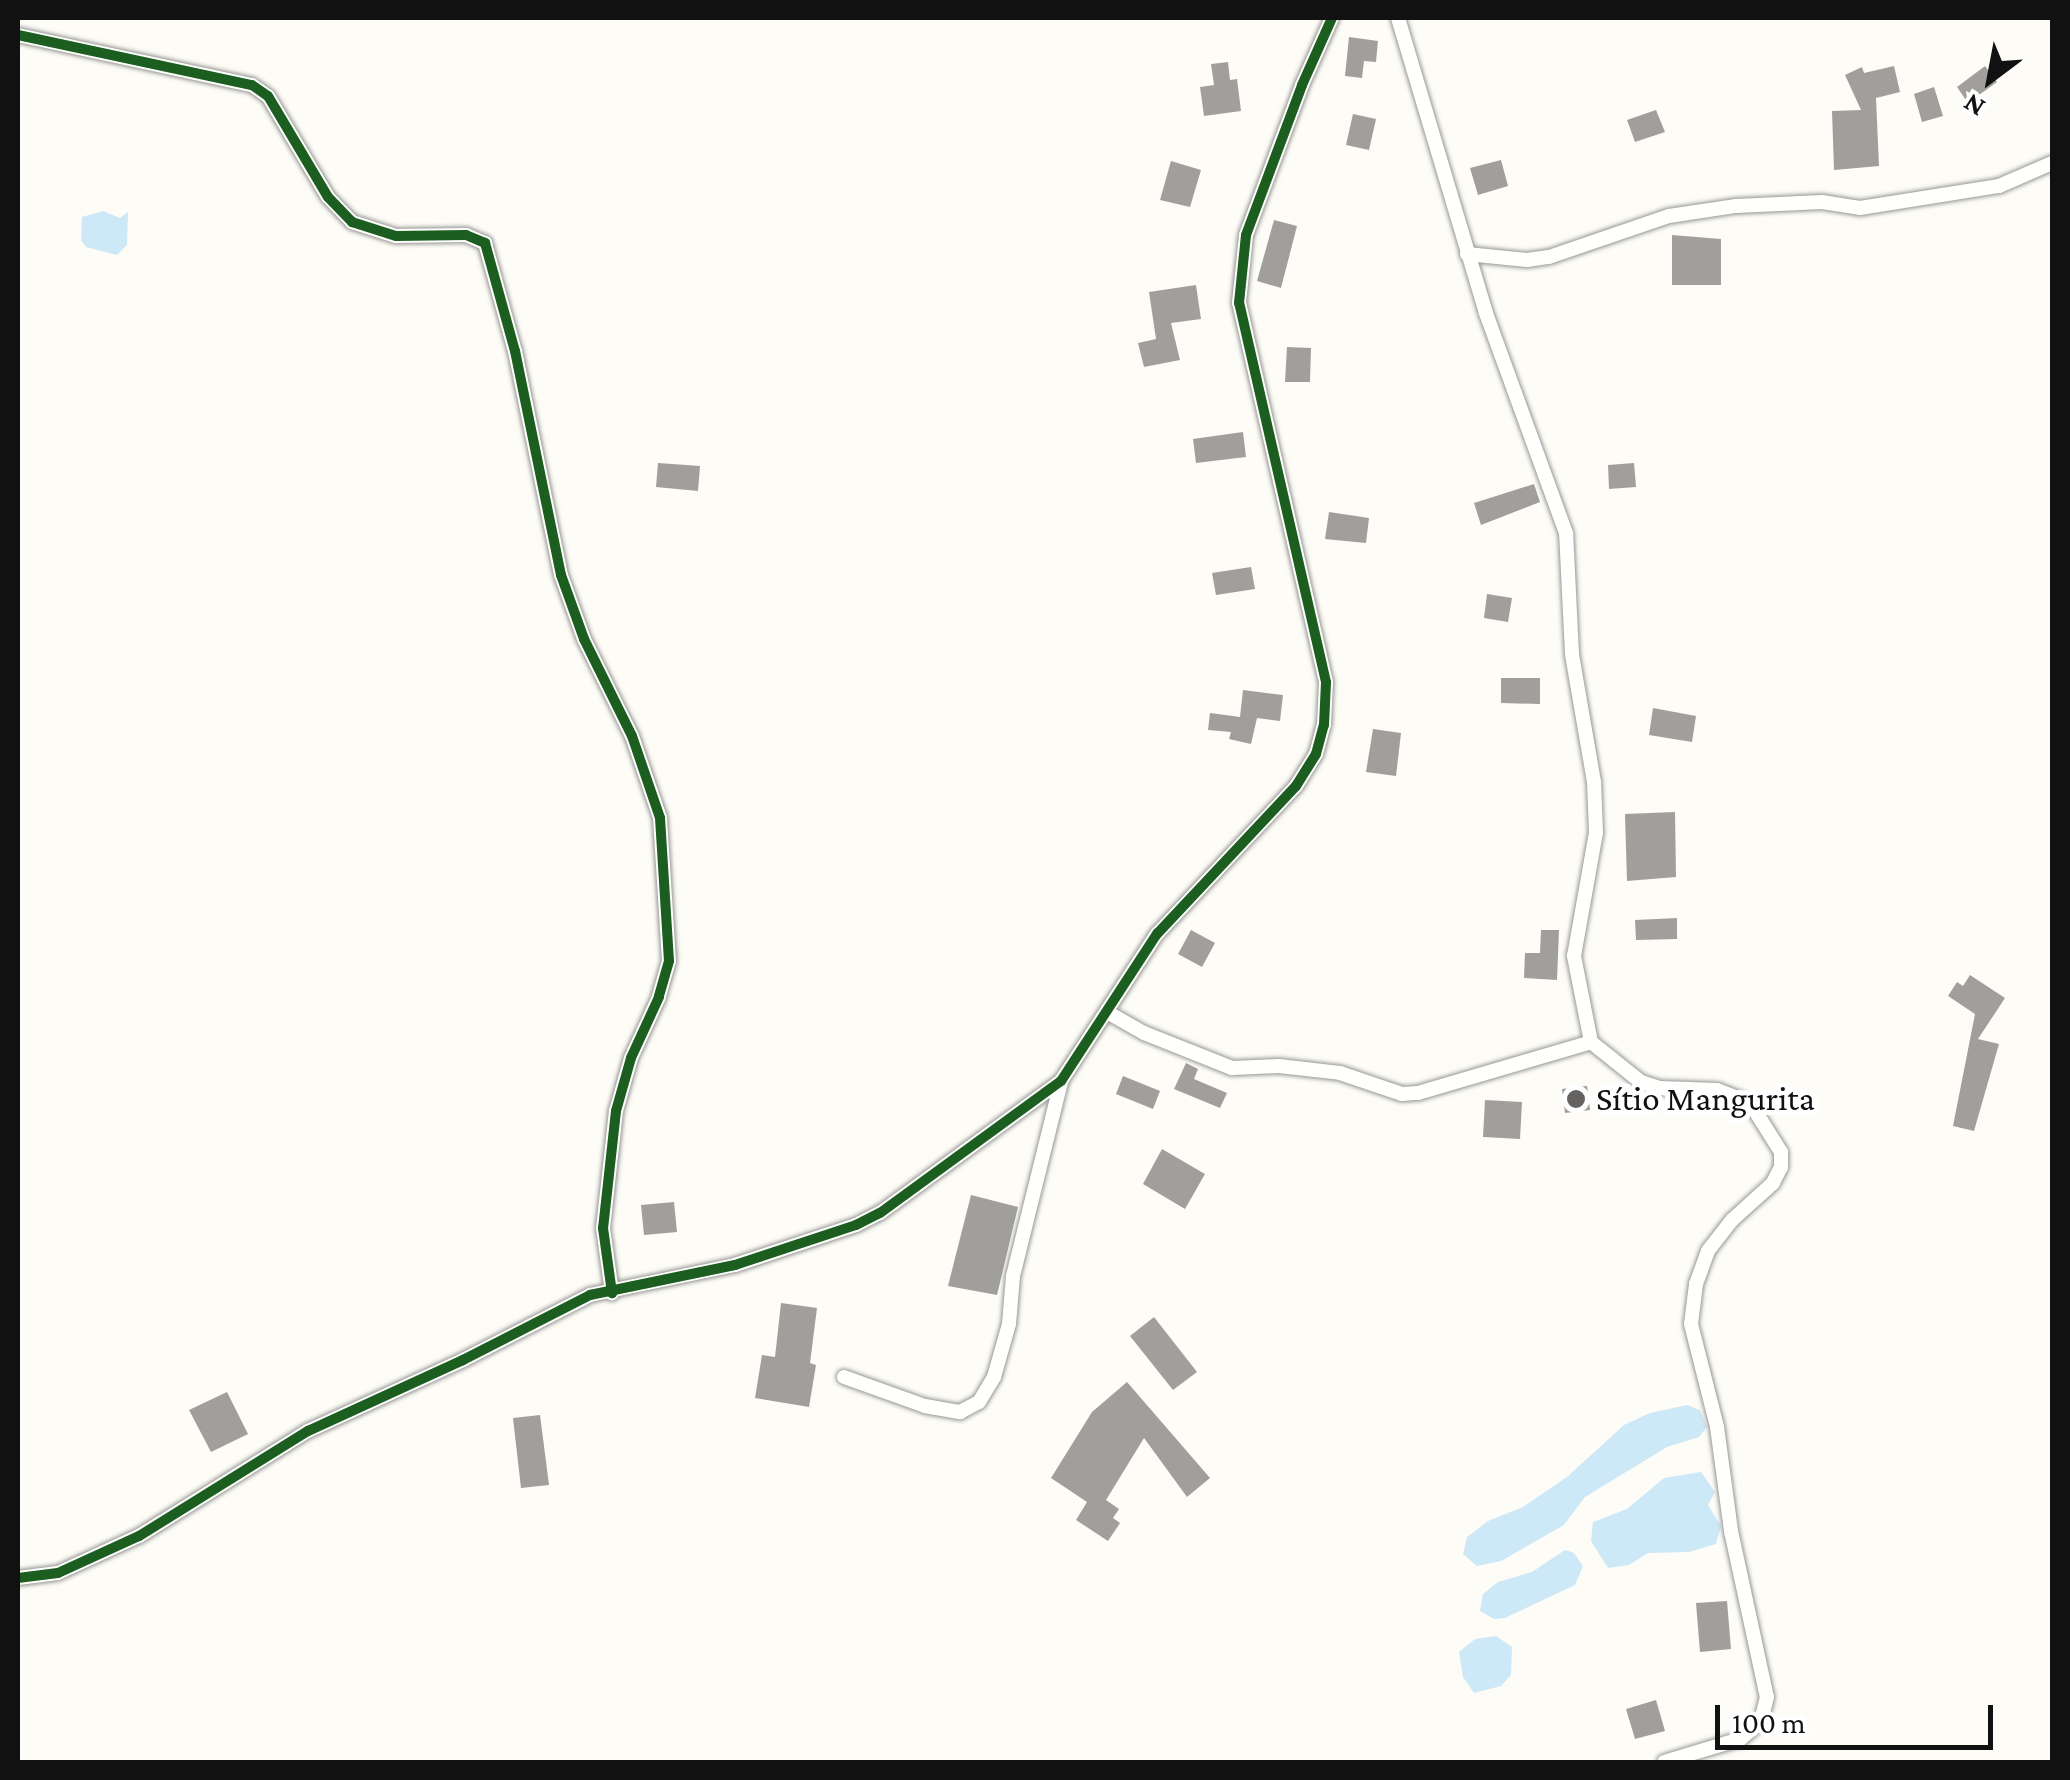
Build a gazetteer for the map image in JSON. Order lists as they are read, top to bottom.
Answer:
{
  "places": ["Sítio Mangurita"],
  "scale_bar": "100 m",
  "north": "bottom left"
}
